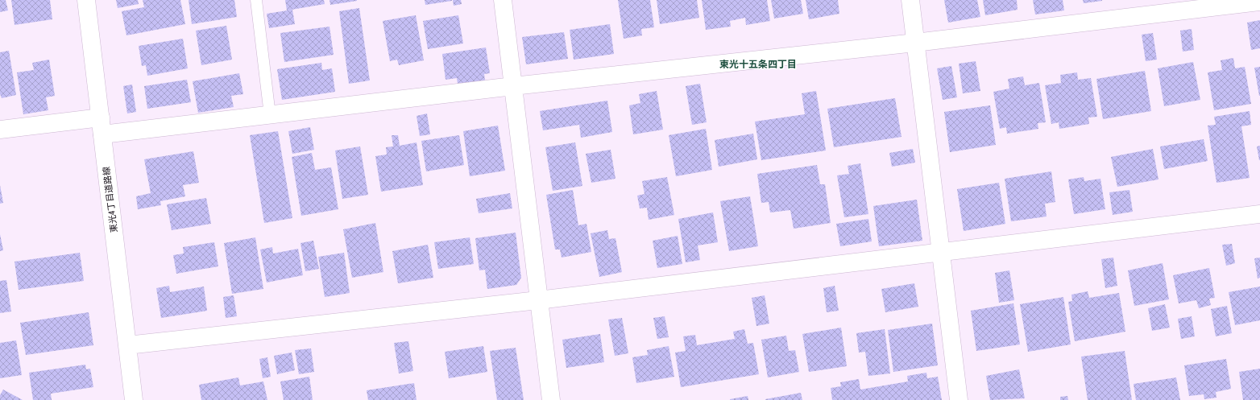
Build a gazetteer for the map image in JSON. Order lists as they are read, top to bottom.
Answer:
{
  "streets": {
    "street": ["東光4丁目道路線"]
  },
  "districts": ["東光十五条四丁目"]
}
